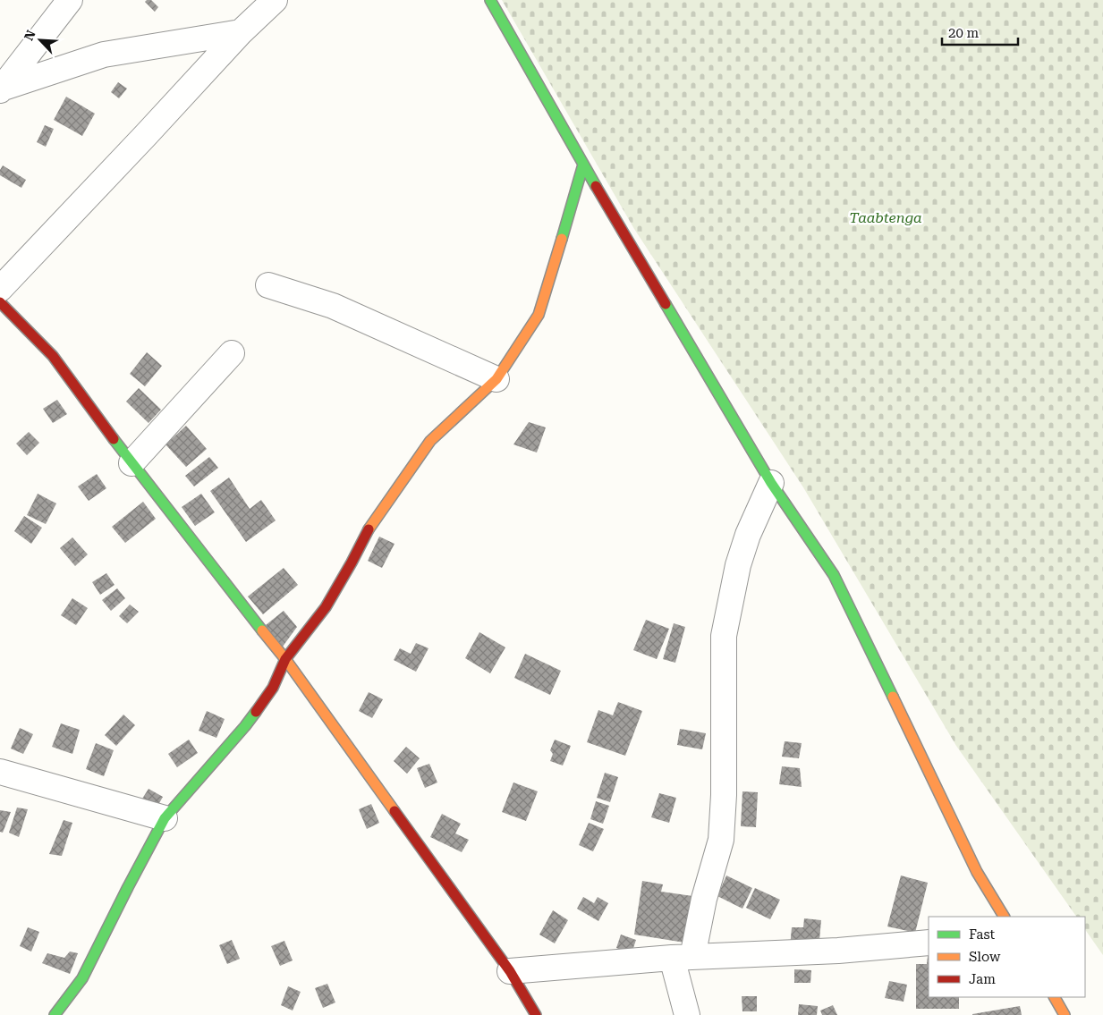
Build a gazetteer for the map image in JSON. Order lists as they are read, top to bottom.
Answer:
{
  "parks": ["Taabtenga"],
  "legend": ["Fast", "Slow", "Jam"],
  "scale_bar": "20 m",
  "north": "top left"
}
